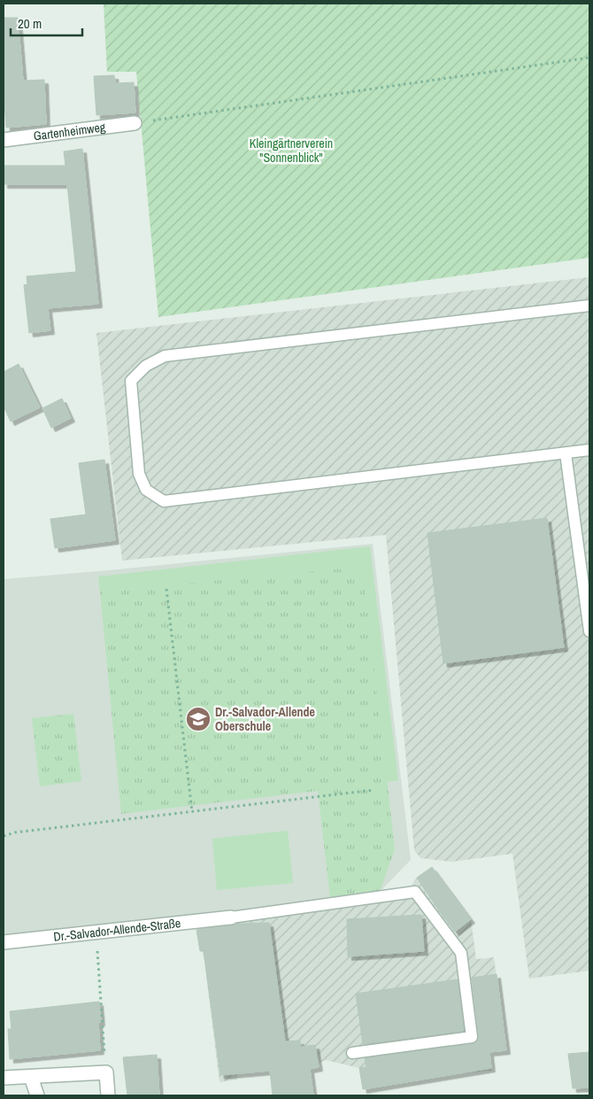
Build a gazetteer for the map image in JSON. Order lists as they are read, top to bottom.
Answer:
{
  "streets": {
    "street": ["Gartenheimweg", "Dr.-Salvador-Allende-Straße"]
  },
  "parks": ["Kleingärtnerverein \"Sonnenblick\""],
  "places": {
    "school or university": ["Dr.-Salvador-Allende Oberschule"]
  },
  "scale_bar": "20 m"
}
